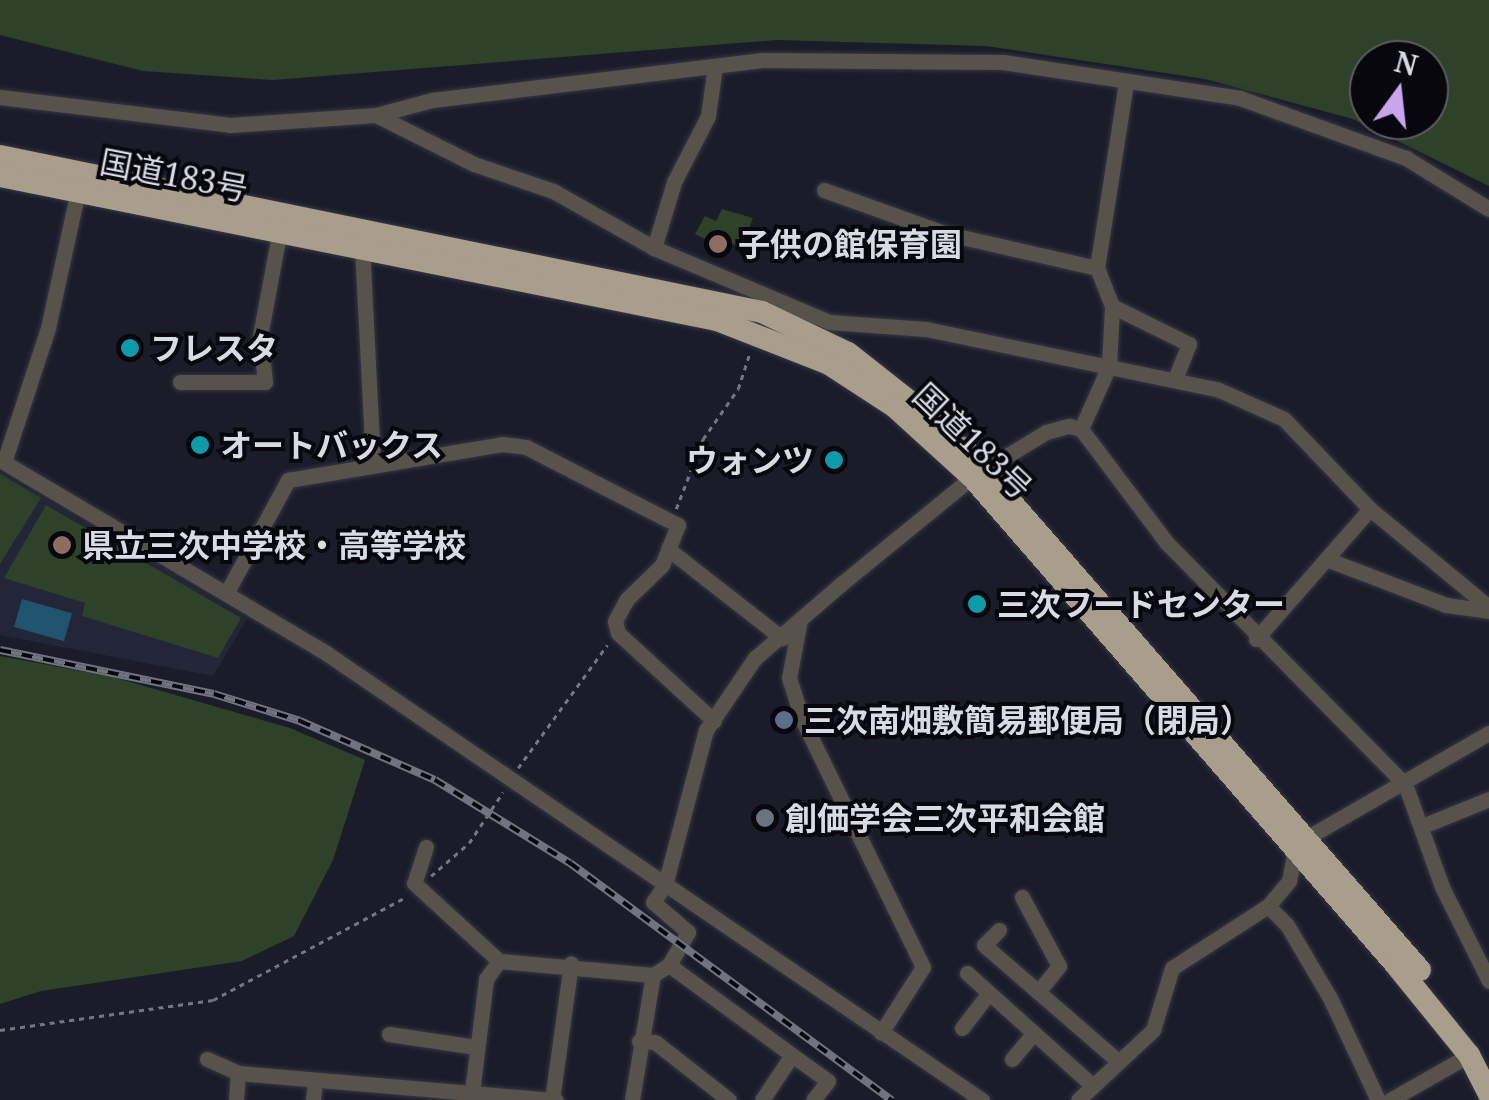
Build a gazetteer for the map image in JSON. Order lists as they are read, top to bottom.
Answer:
{
  "streets": {
    "highway": ["国道183号"]
  },
  "places": [
    "子供の館保育園",
    "フレスタ",
    "オートバックス",
    "ウォンツ",
    "県立三次中学校・高等学校",
    "三次フードセンター",
    "三次南畑敷簡易郵便局（閉局）",
    "創価学会三次平和会館"
  ],
  "north": "top"
}
